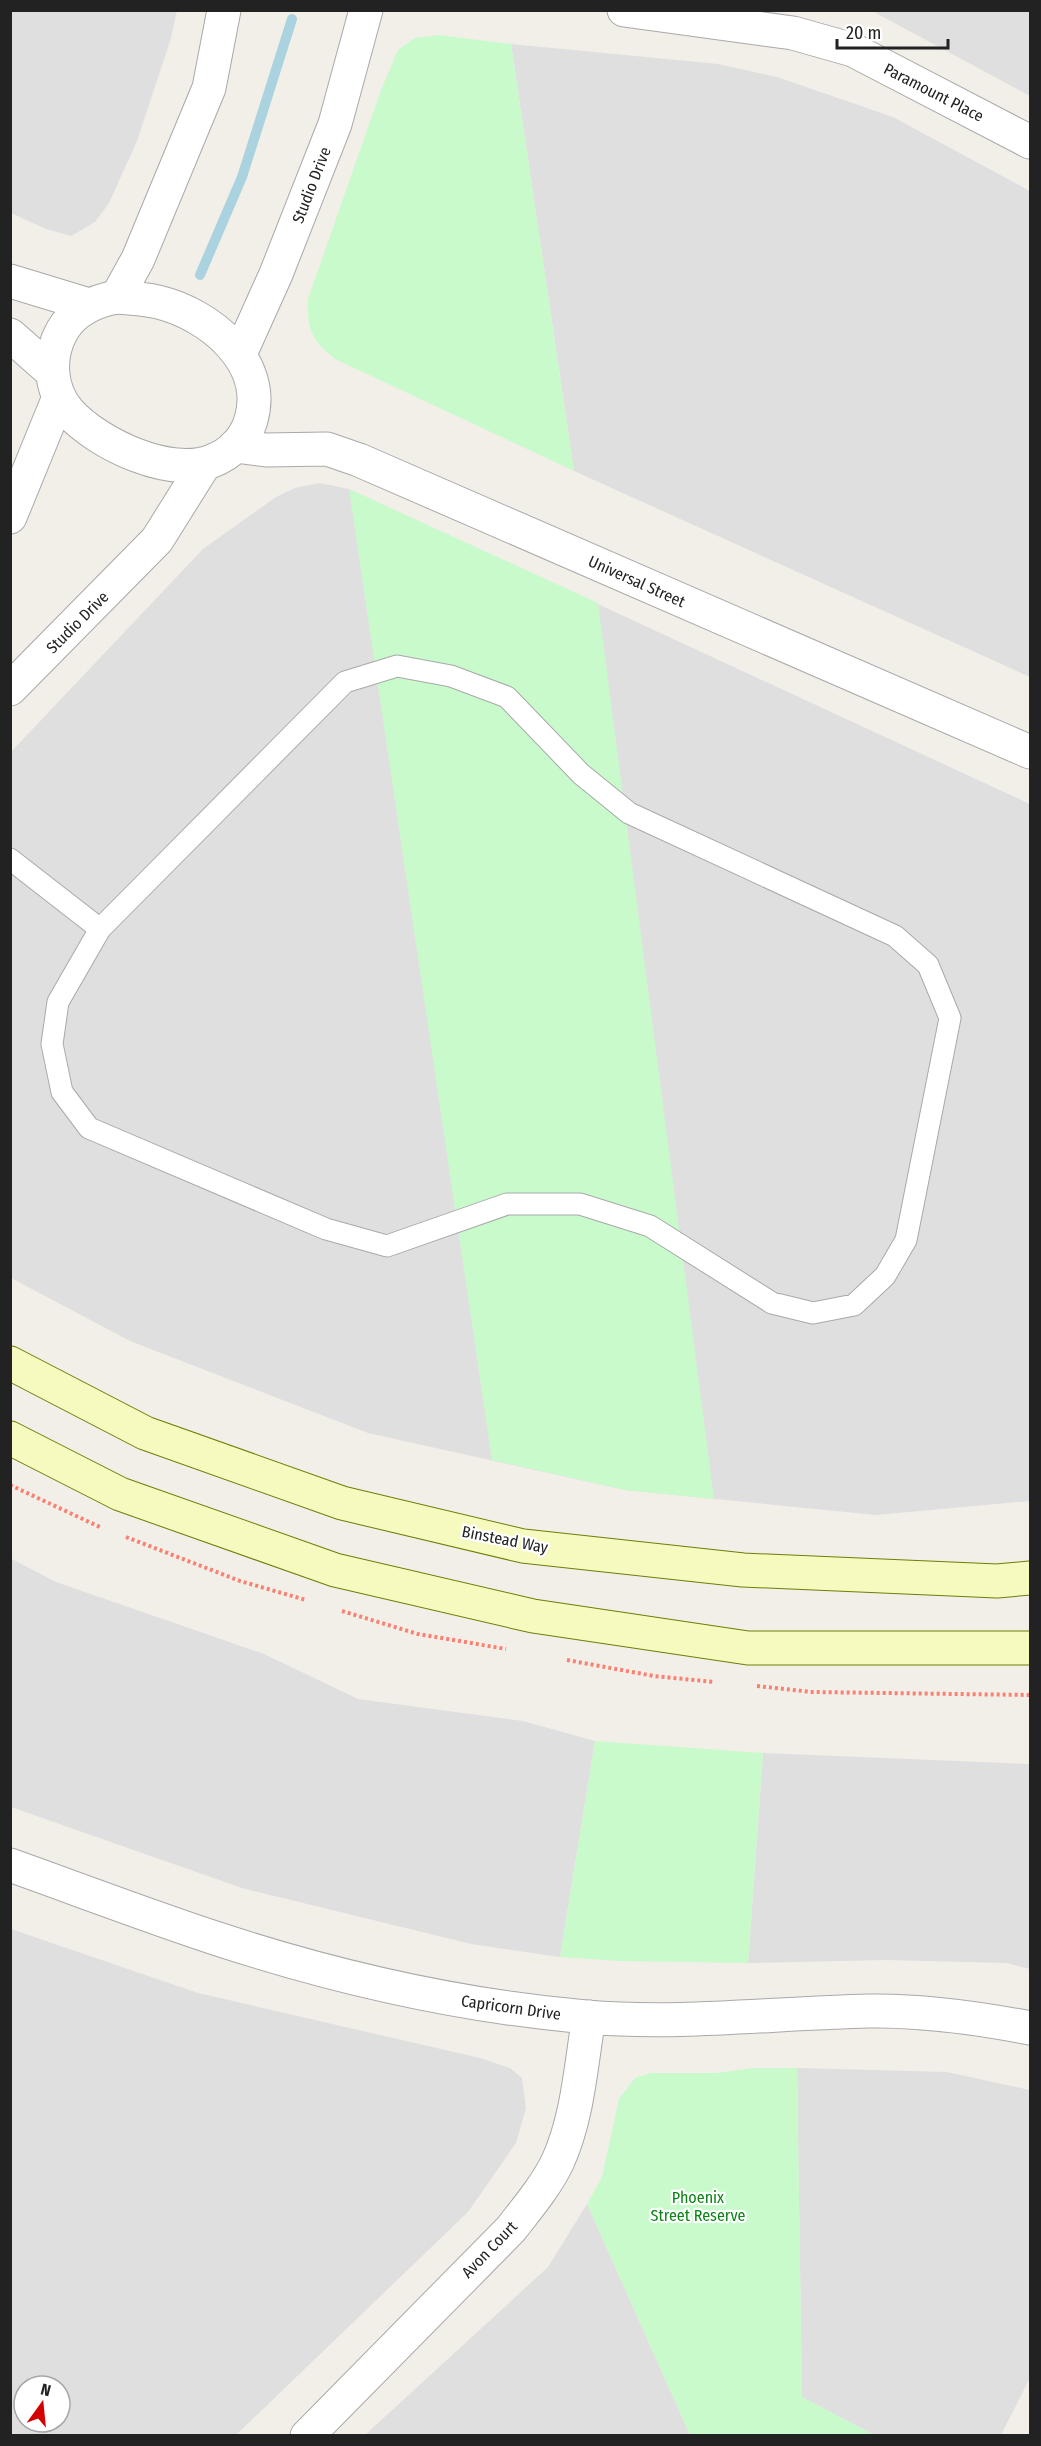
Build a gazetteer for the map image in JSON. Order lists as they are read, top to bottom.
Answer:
{
  "streets": {
    "main road": ["Binstead Way"],
    "street": [
      "Paramount Place",
      "Studio Drive",
      "Universal Street",
      "Capricorn Drive",
      "Avon Court"
    ]
  },
  "crossings": [
    ["Studio Drive", "Universal Street"],
    ["Capricorn Drive", "Avon Court"]
  ],
  "parks": ["Phoenix Street Reserve"],
  "scale_bar": "20 m",
  "north": "top"
}
